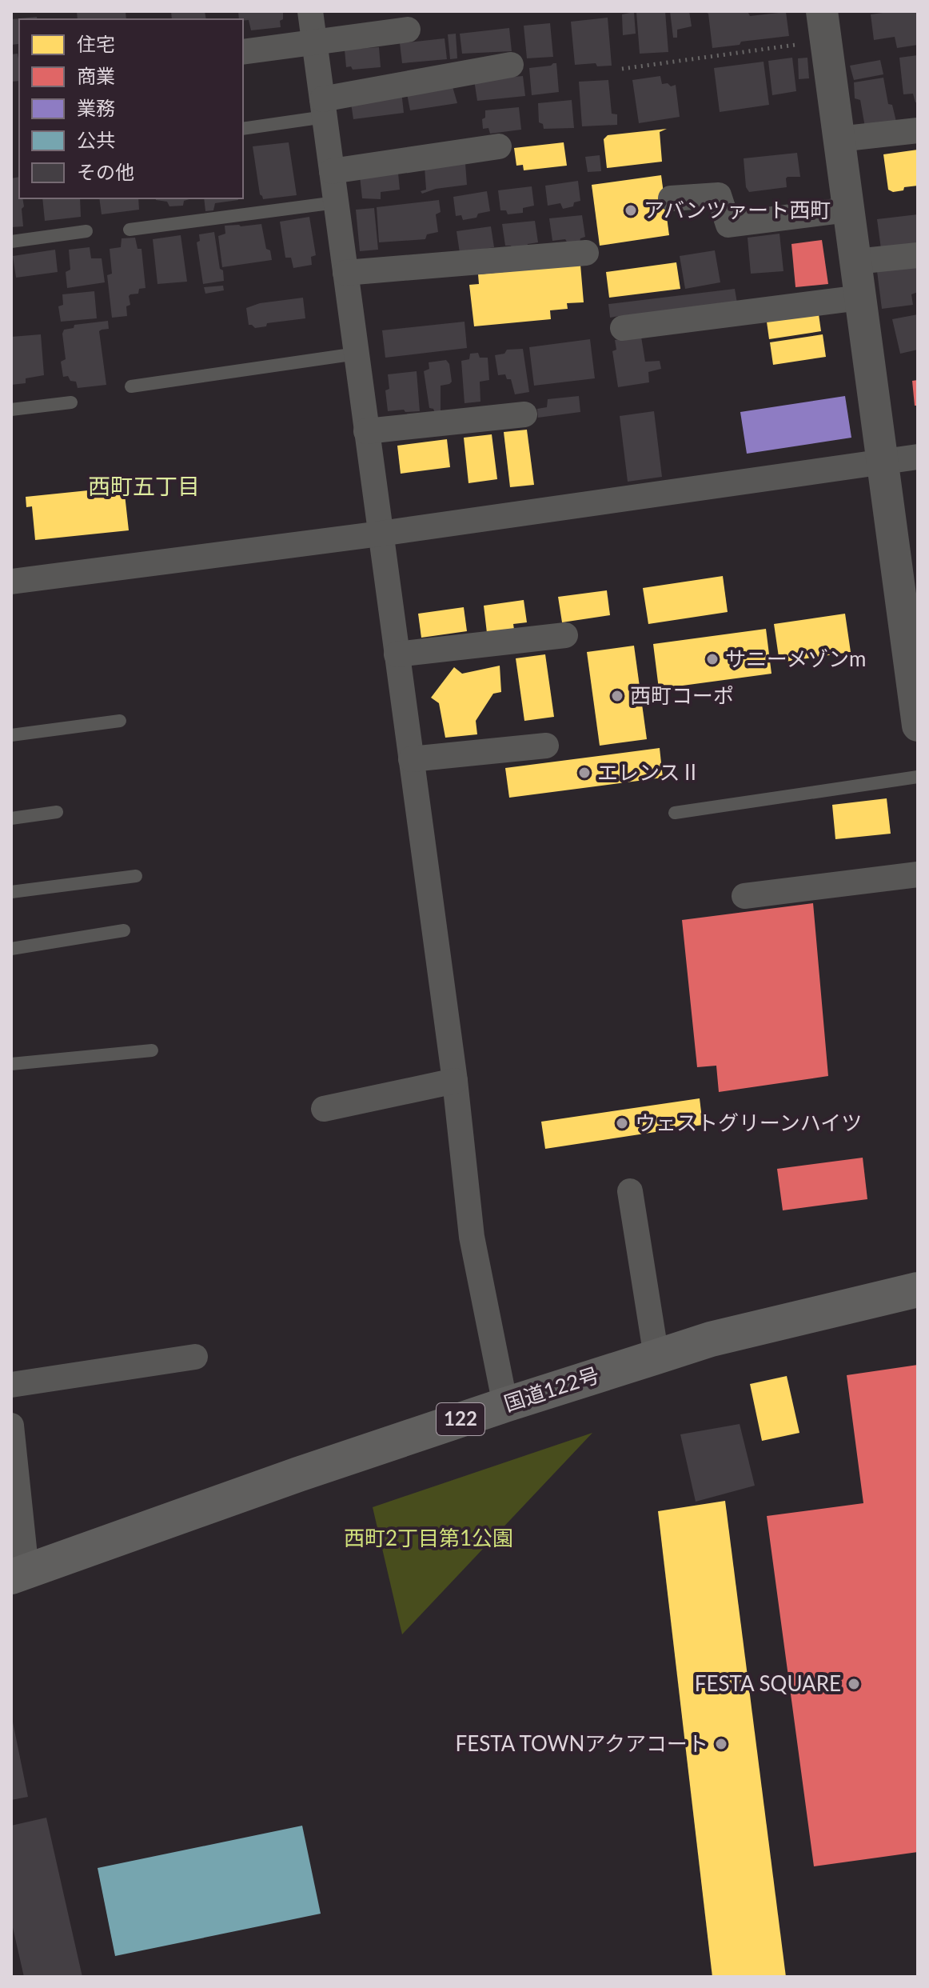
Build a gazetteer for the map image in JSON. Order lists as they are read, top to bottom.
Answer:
{
  "streets": {
    "highway": ["国道122号", "122"]
  },
  "districts": ["西町五丁目"],
  "parks": ["西町2丁目第1公園"],
  "places": [
    "アバンツァート西町",
    "サニーメゾンm",
    "西町コーポ",
    "エレンスⅡ",
    "ウェストグリーンハイツ",
    "FESTA SQUARE",
    "FESTA TOWNアクアコート"
  ],
  "legend": [
    "住宅",
    "商業",
    "業務",
    "公共",
    "その他"
  ]
}
